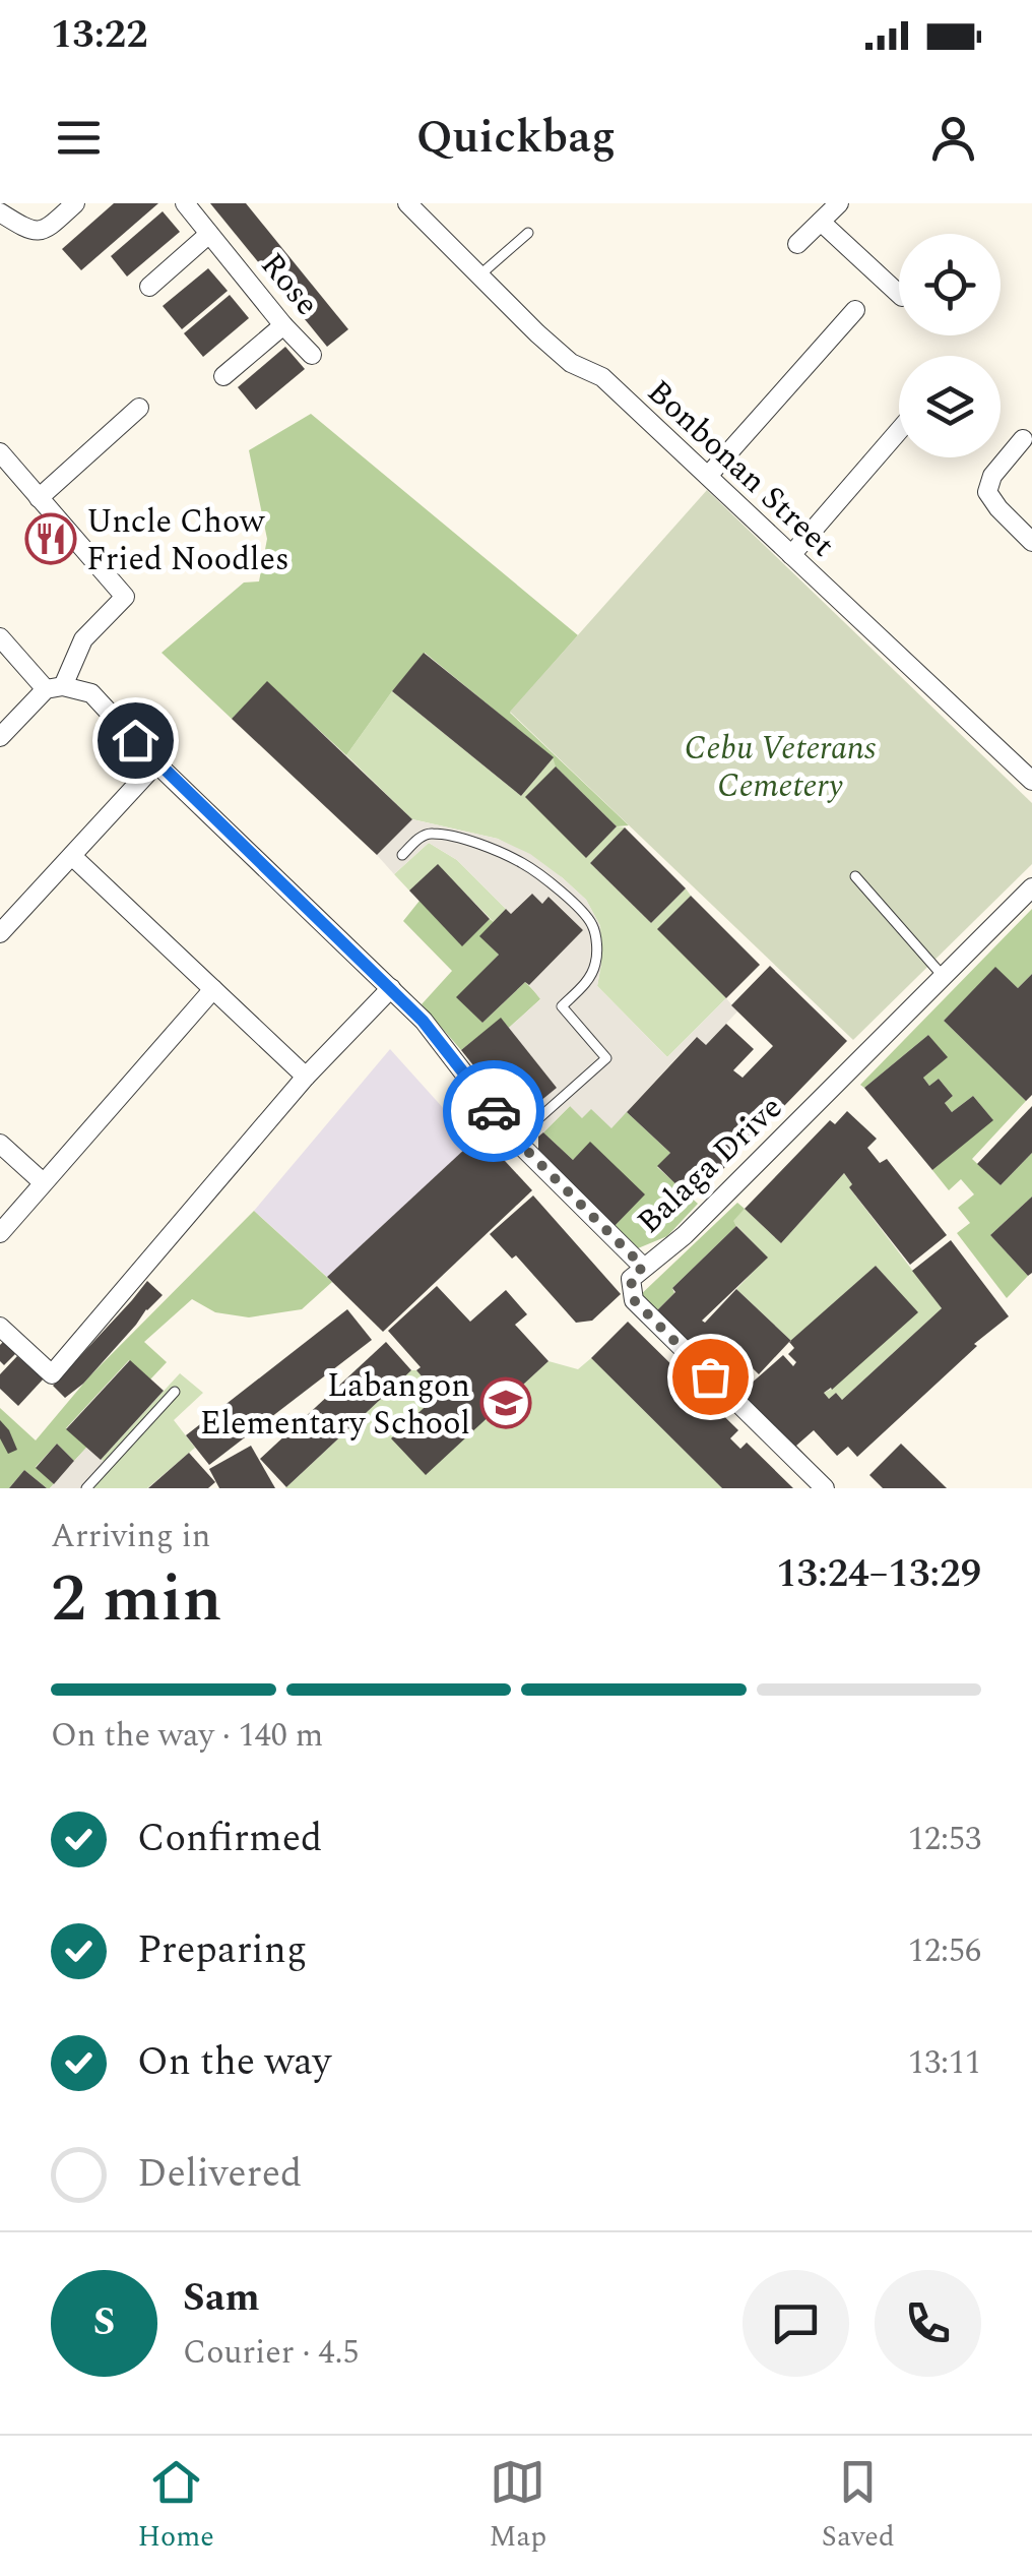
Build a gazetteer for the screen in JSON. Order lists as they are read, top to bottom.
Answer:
{
  "streets": {
    "street": ["Rose", "Bonbonan Street", "Balaga Drive"]
  },
  "parks": ["Cebu Veterans Cemetery"],
  "places": {
    "restaurant": ["Uncle Chow Fried Noodles"],
    "school or university": ["Labangon Elementary School"]
  },
  "page": {
    "status": "13:22",
    "header": "Quickbag",
    "heading": ["2 min", "Arriving in", "13:24–13:29"],
    "panel": ["Sam", "Courier · 4.5"],
    "bar": "On the way · 140 m",
    "list": [
      ["Confirmed", "12:53"],
      ["Preparing", "12:56"],
      ["On the way", "13:11"],
      "Delivered"
    ],
    "round": "S",
    "tabs": ["Home", "Map", "Saved"]
  }
}
